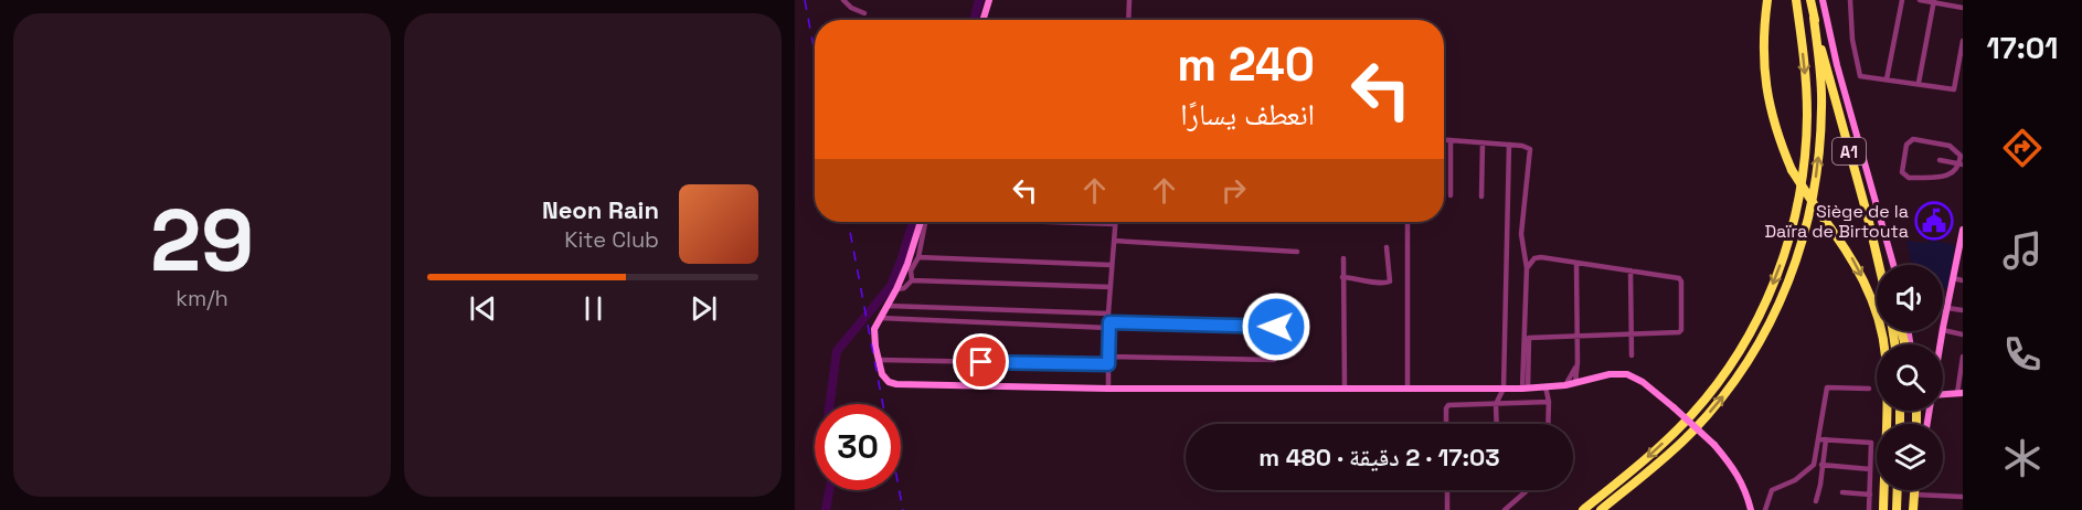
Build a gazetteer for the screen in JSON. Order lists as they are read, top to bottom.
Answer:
{
  "streets": {
    "highway": ["A1"]
  },
  "places": {
    "public building": ["Siège de la Daïra de Birtouta"]
  },
  "page": {
    "tabs": "17:01",
    "tile": ["29", "km/h"],
    "turn": ["240 m", "انعطف يسارًا"],
    "song": ["Neon Rain", "Kite Club"],
    "limit": "30",
    "trip": "17:03 · 2 دقيقة · 480 m"
  }
}
